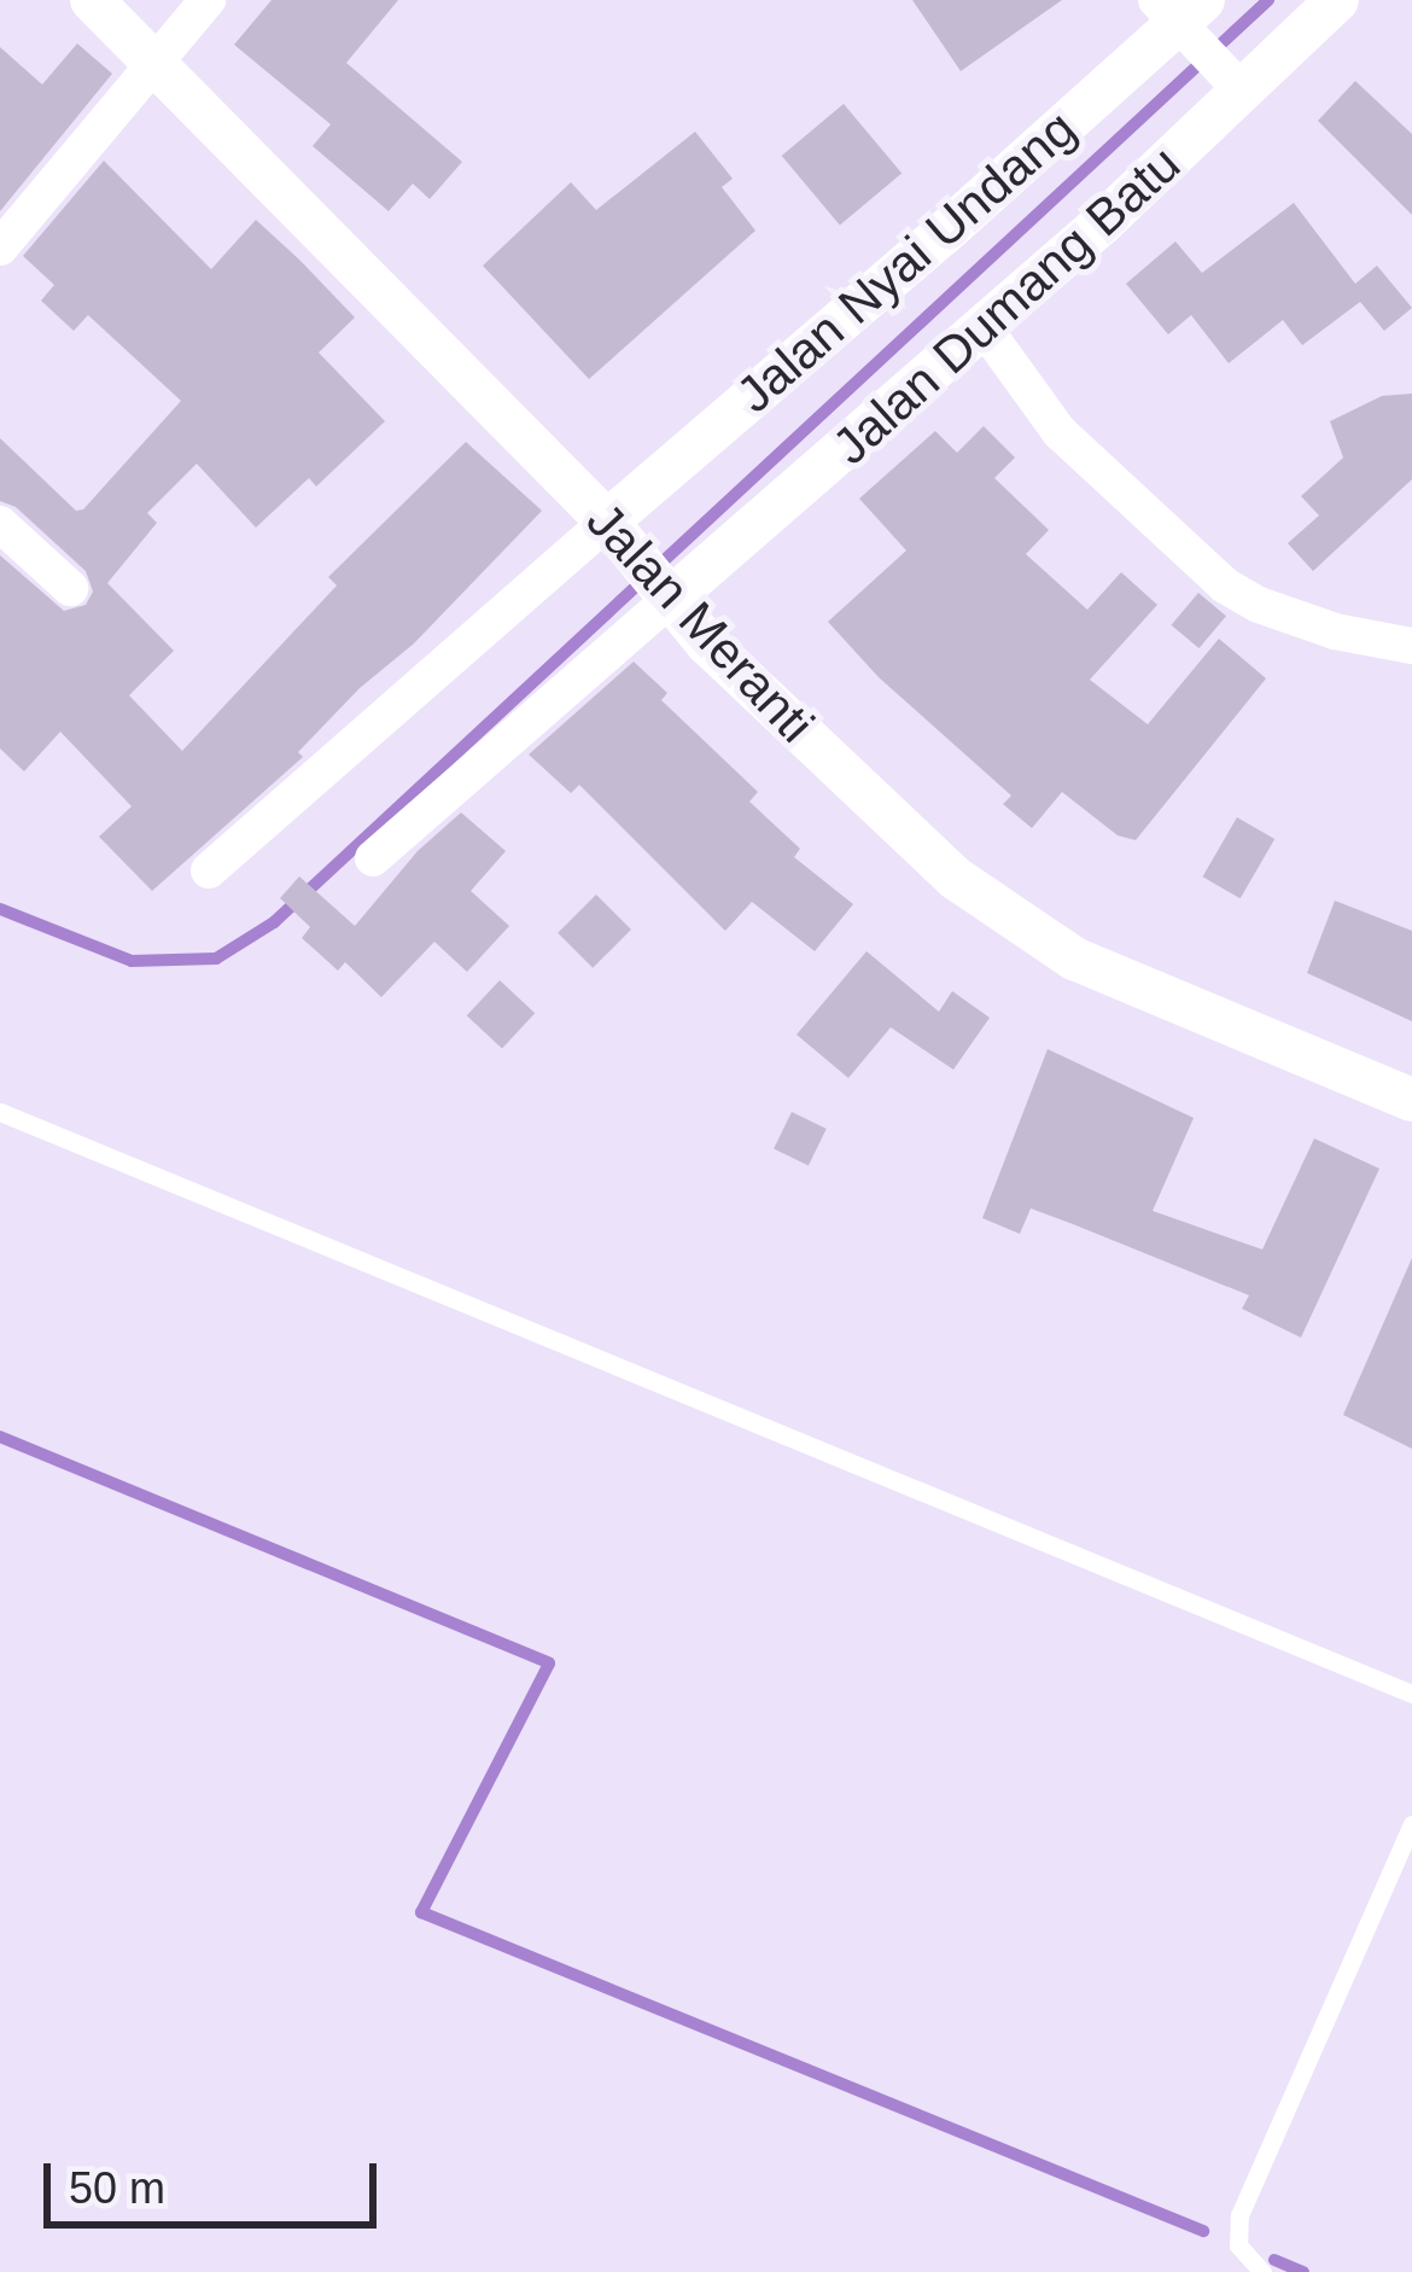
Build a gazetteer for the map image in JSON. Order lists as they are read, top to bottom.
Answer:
{
  "streets": {
    "street": ["Jalan Nyai Undang", "Jalan Dumang Batu", "Jalan Meranti"]
  },
  "crossings": [
    ["Jalan Nyai Undang", "Jalan Dumang Batu"],
    ["Jalan Nyai Undang", "Jalan Meranti"],
    ["Jalan Dumang Batu", "Jalan Meranti"]
  ],
  "scale_bar": "50 m"
}
